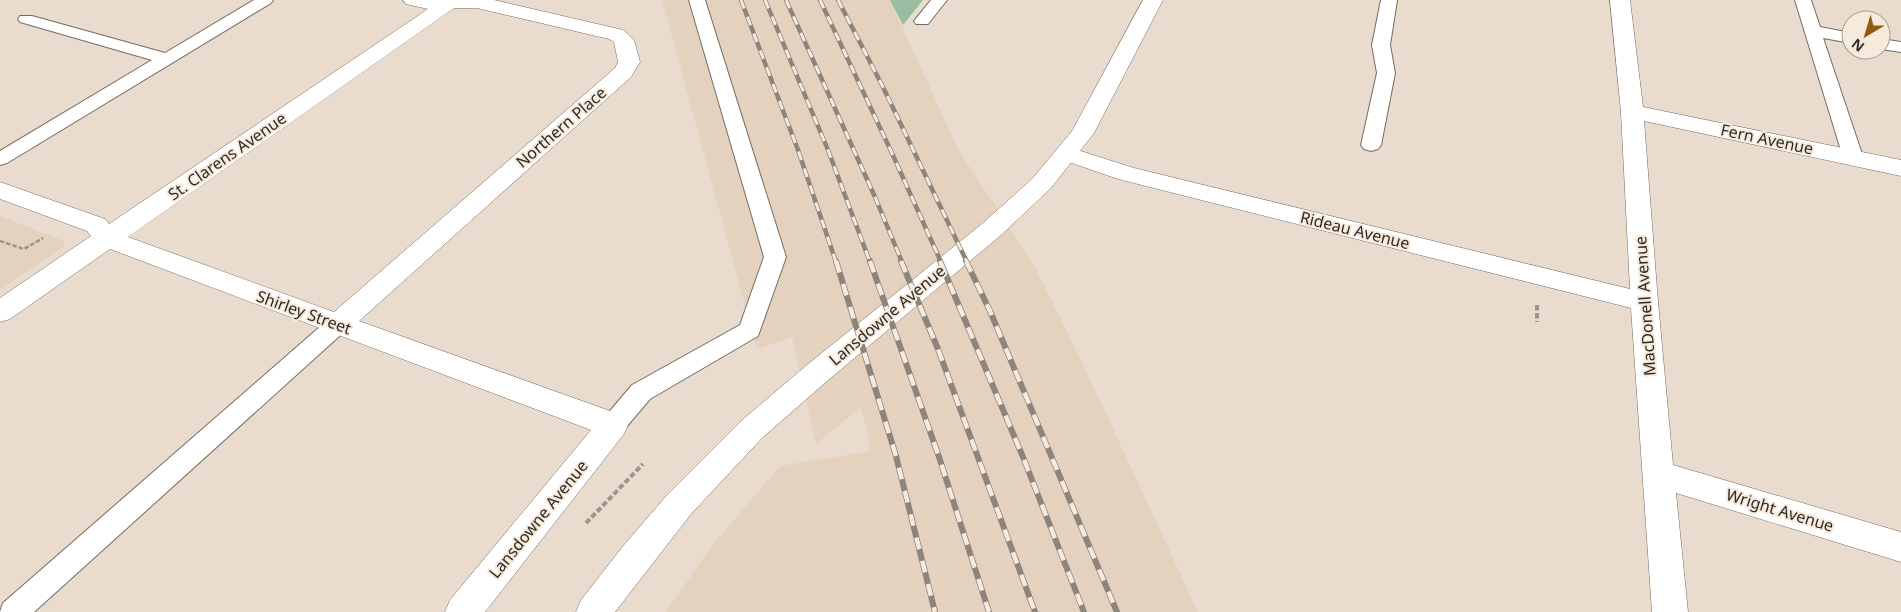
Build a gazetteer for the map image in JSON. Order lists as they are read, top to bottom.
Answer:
{
  "streets": {
    "street": [
      "Northern Place",
      "Fern Avenue",
      "St. Clarens Avenue",
      "Rideau Avenue",
      "MacDonell Avenue",
      "Shirley Street",
      "Lansdowne Avenue",
      "Wright Avenue"
    ]
  },
  "crossings": [
    ["Northern Place", "St. Clarens Avenue"],
    ["Northern Place", "Shirley Street"],
    ["Fern Avenue", "MacDonell Avenue"],
    ["St. Clarens Avenue", "Shirley Street"],
    ["Rideau Avenue", "MacDonell Avenue"],
    ["Rideau Avenue", "Lansdowne Avenue"],
    ["MacDonell Avenue", "Wright Avenue"],
    ["Shirley Street", "Lansdowne Avenue"]
  ],
  "north": "bottom left"
}
